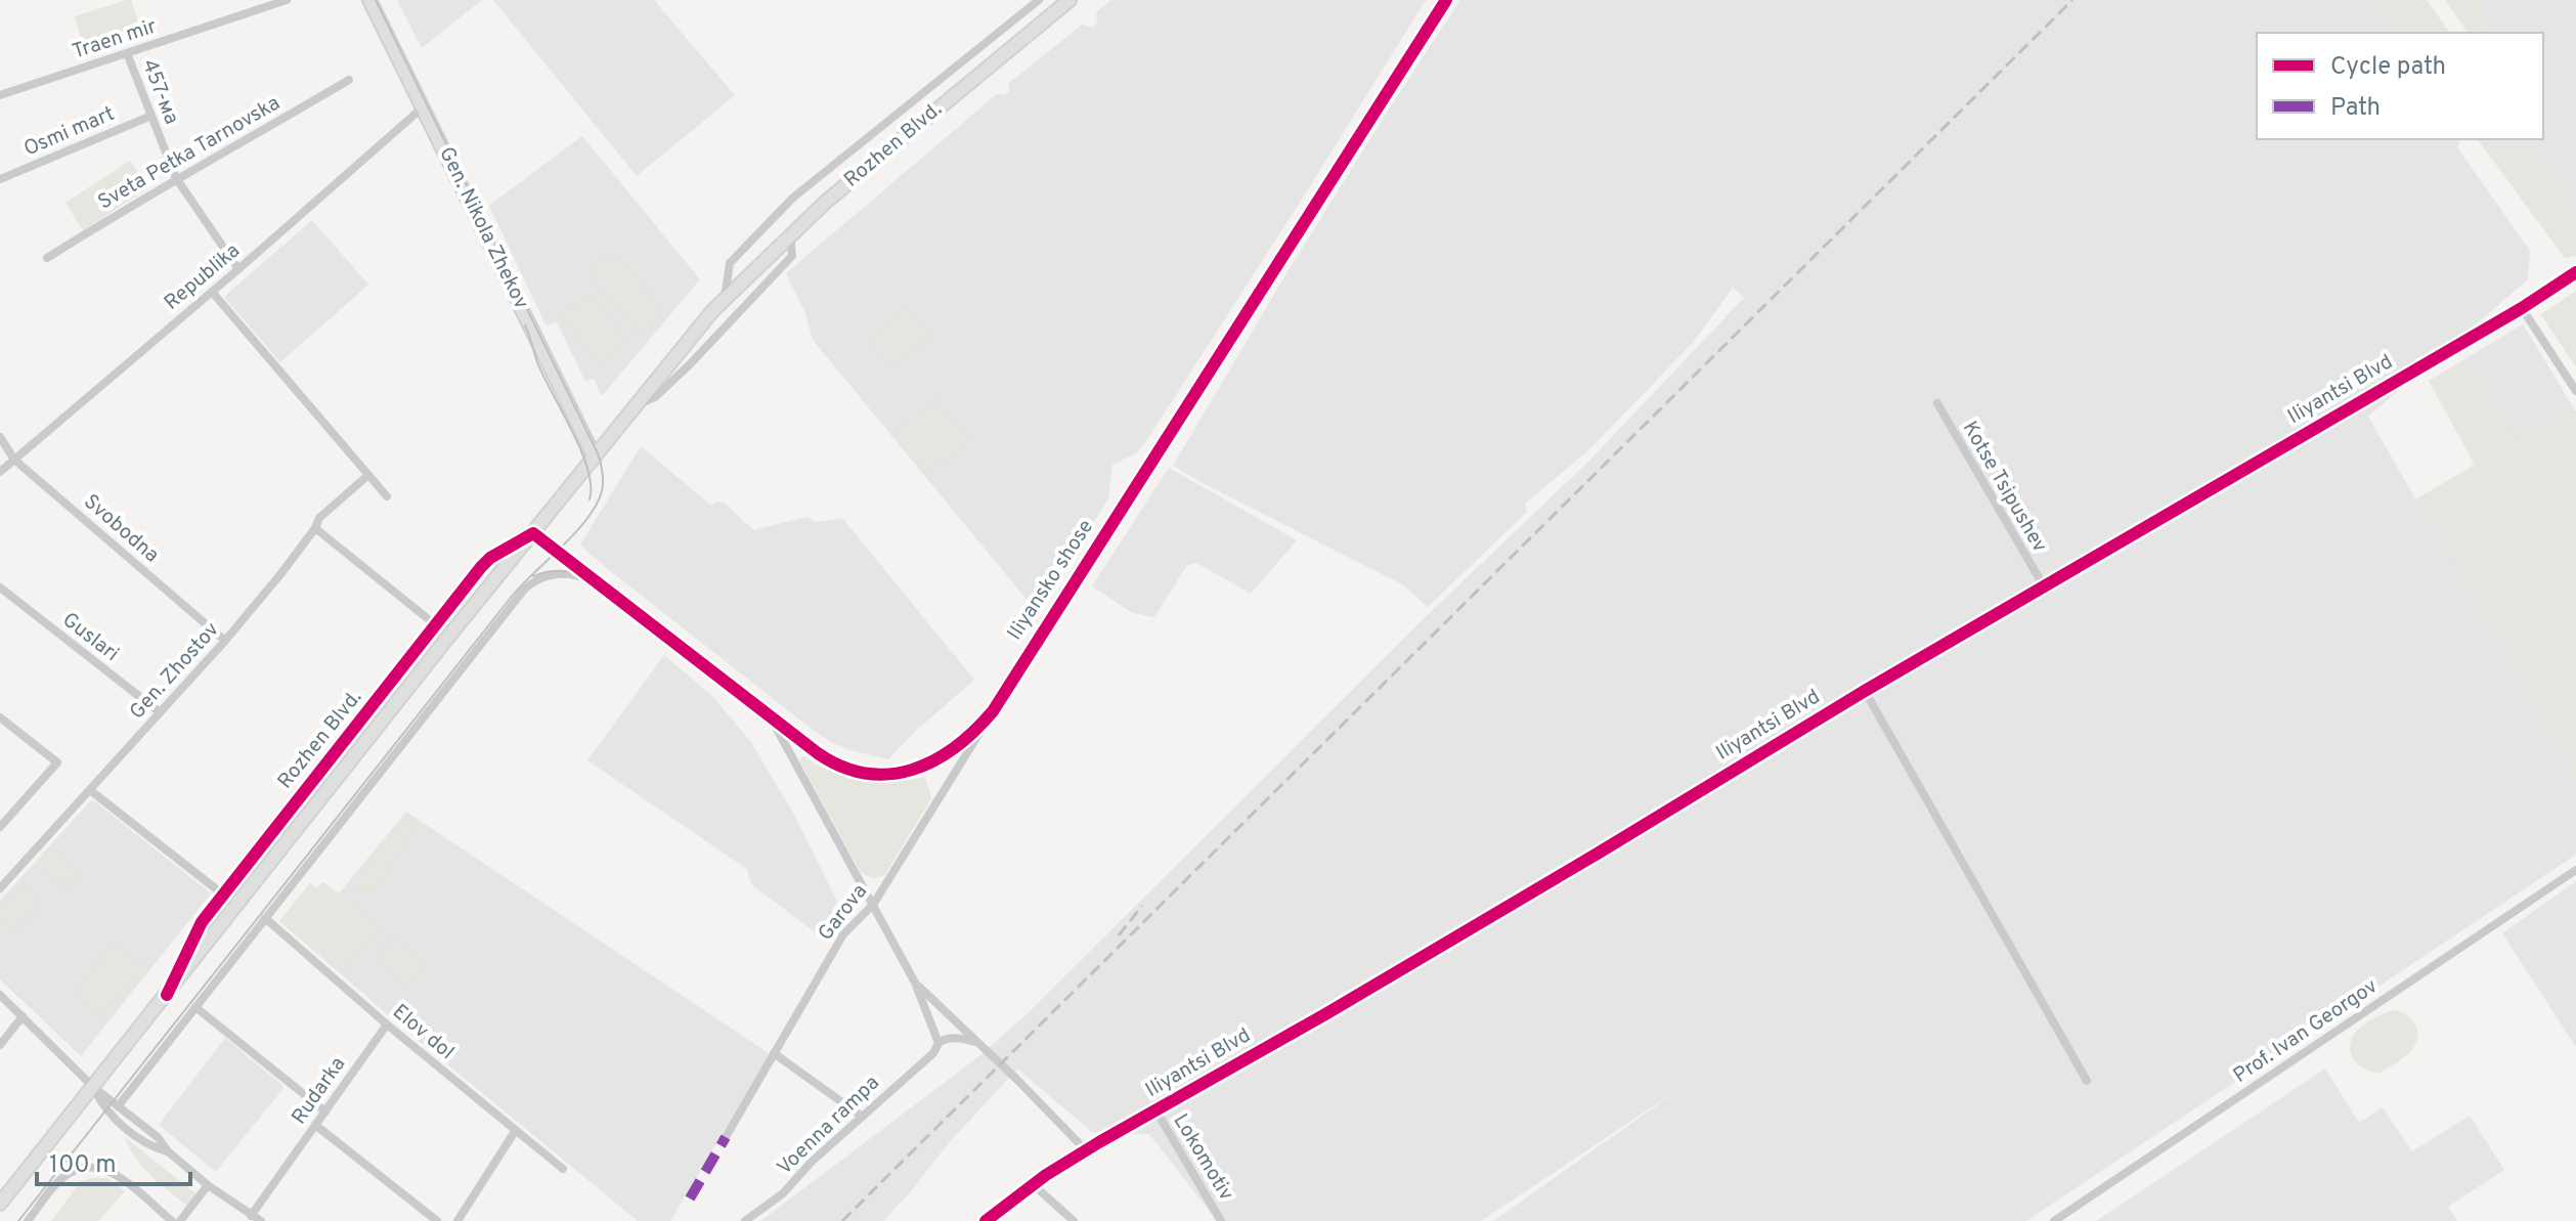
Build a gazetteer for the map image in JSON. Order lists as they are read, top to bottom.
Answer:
{
  "streets": {
    "street": [
      "Traen mir",
      "457-ма",
      "Osmi mart",
      "Rozhen Blvd.",
      "Sveta Petka Tarnovska",
      "Gen. Nikola Zhekov",
      "Republika",
      "Iliyantsi Blvd",
      "Kotse Tsipushev",
      "Svobodna",
      "Iliyansko shose",
      "Guslari",
      "Gen. Zhostov",
      "Garova",
      "Prof. Ivan Georgov",
      "Elov dol",
      "Rudarka",
      "Voenna rampa",
      "Lokomotiv"
    ]
  },
  "crossings": [
    ["Traen mir", "457-ма"],
    ["457-ма", "Osmi mart"],
    ["457-ма", "Sveta Petka Tarnovska"],
    ["457-ма", "Republika"],
    ["Rozhen Blvd.", "Gen. Nikola Zhekov"],
    ["Rozhen Blvd.", "Iliyansko shose"],
    ["Gen. Nikola Zhekov", "Republika"],
    ["Republika", "Svobodna"],
    ["Iliyantsi Blvd", "Kotse Tsipushev"],
    ["Iliyantsi Blvd", "Lokomotiv"],
    ["Svobodna", "Gen. Zhostov"],
    ["Iliyansko shose", "Garova"],
    ["Guslari", "Gen. Zhostov"],
    ["Elov dol", "Rudarka"]
  ],
  "legend": ["Cycle path", "Path"],
  "scale_bar": "100 m"
}
